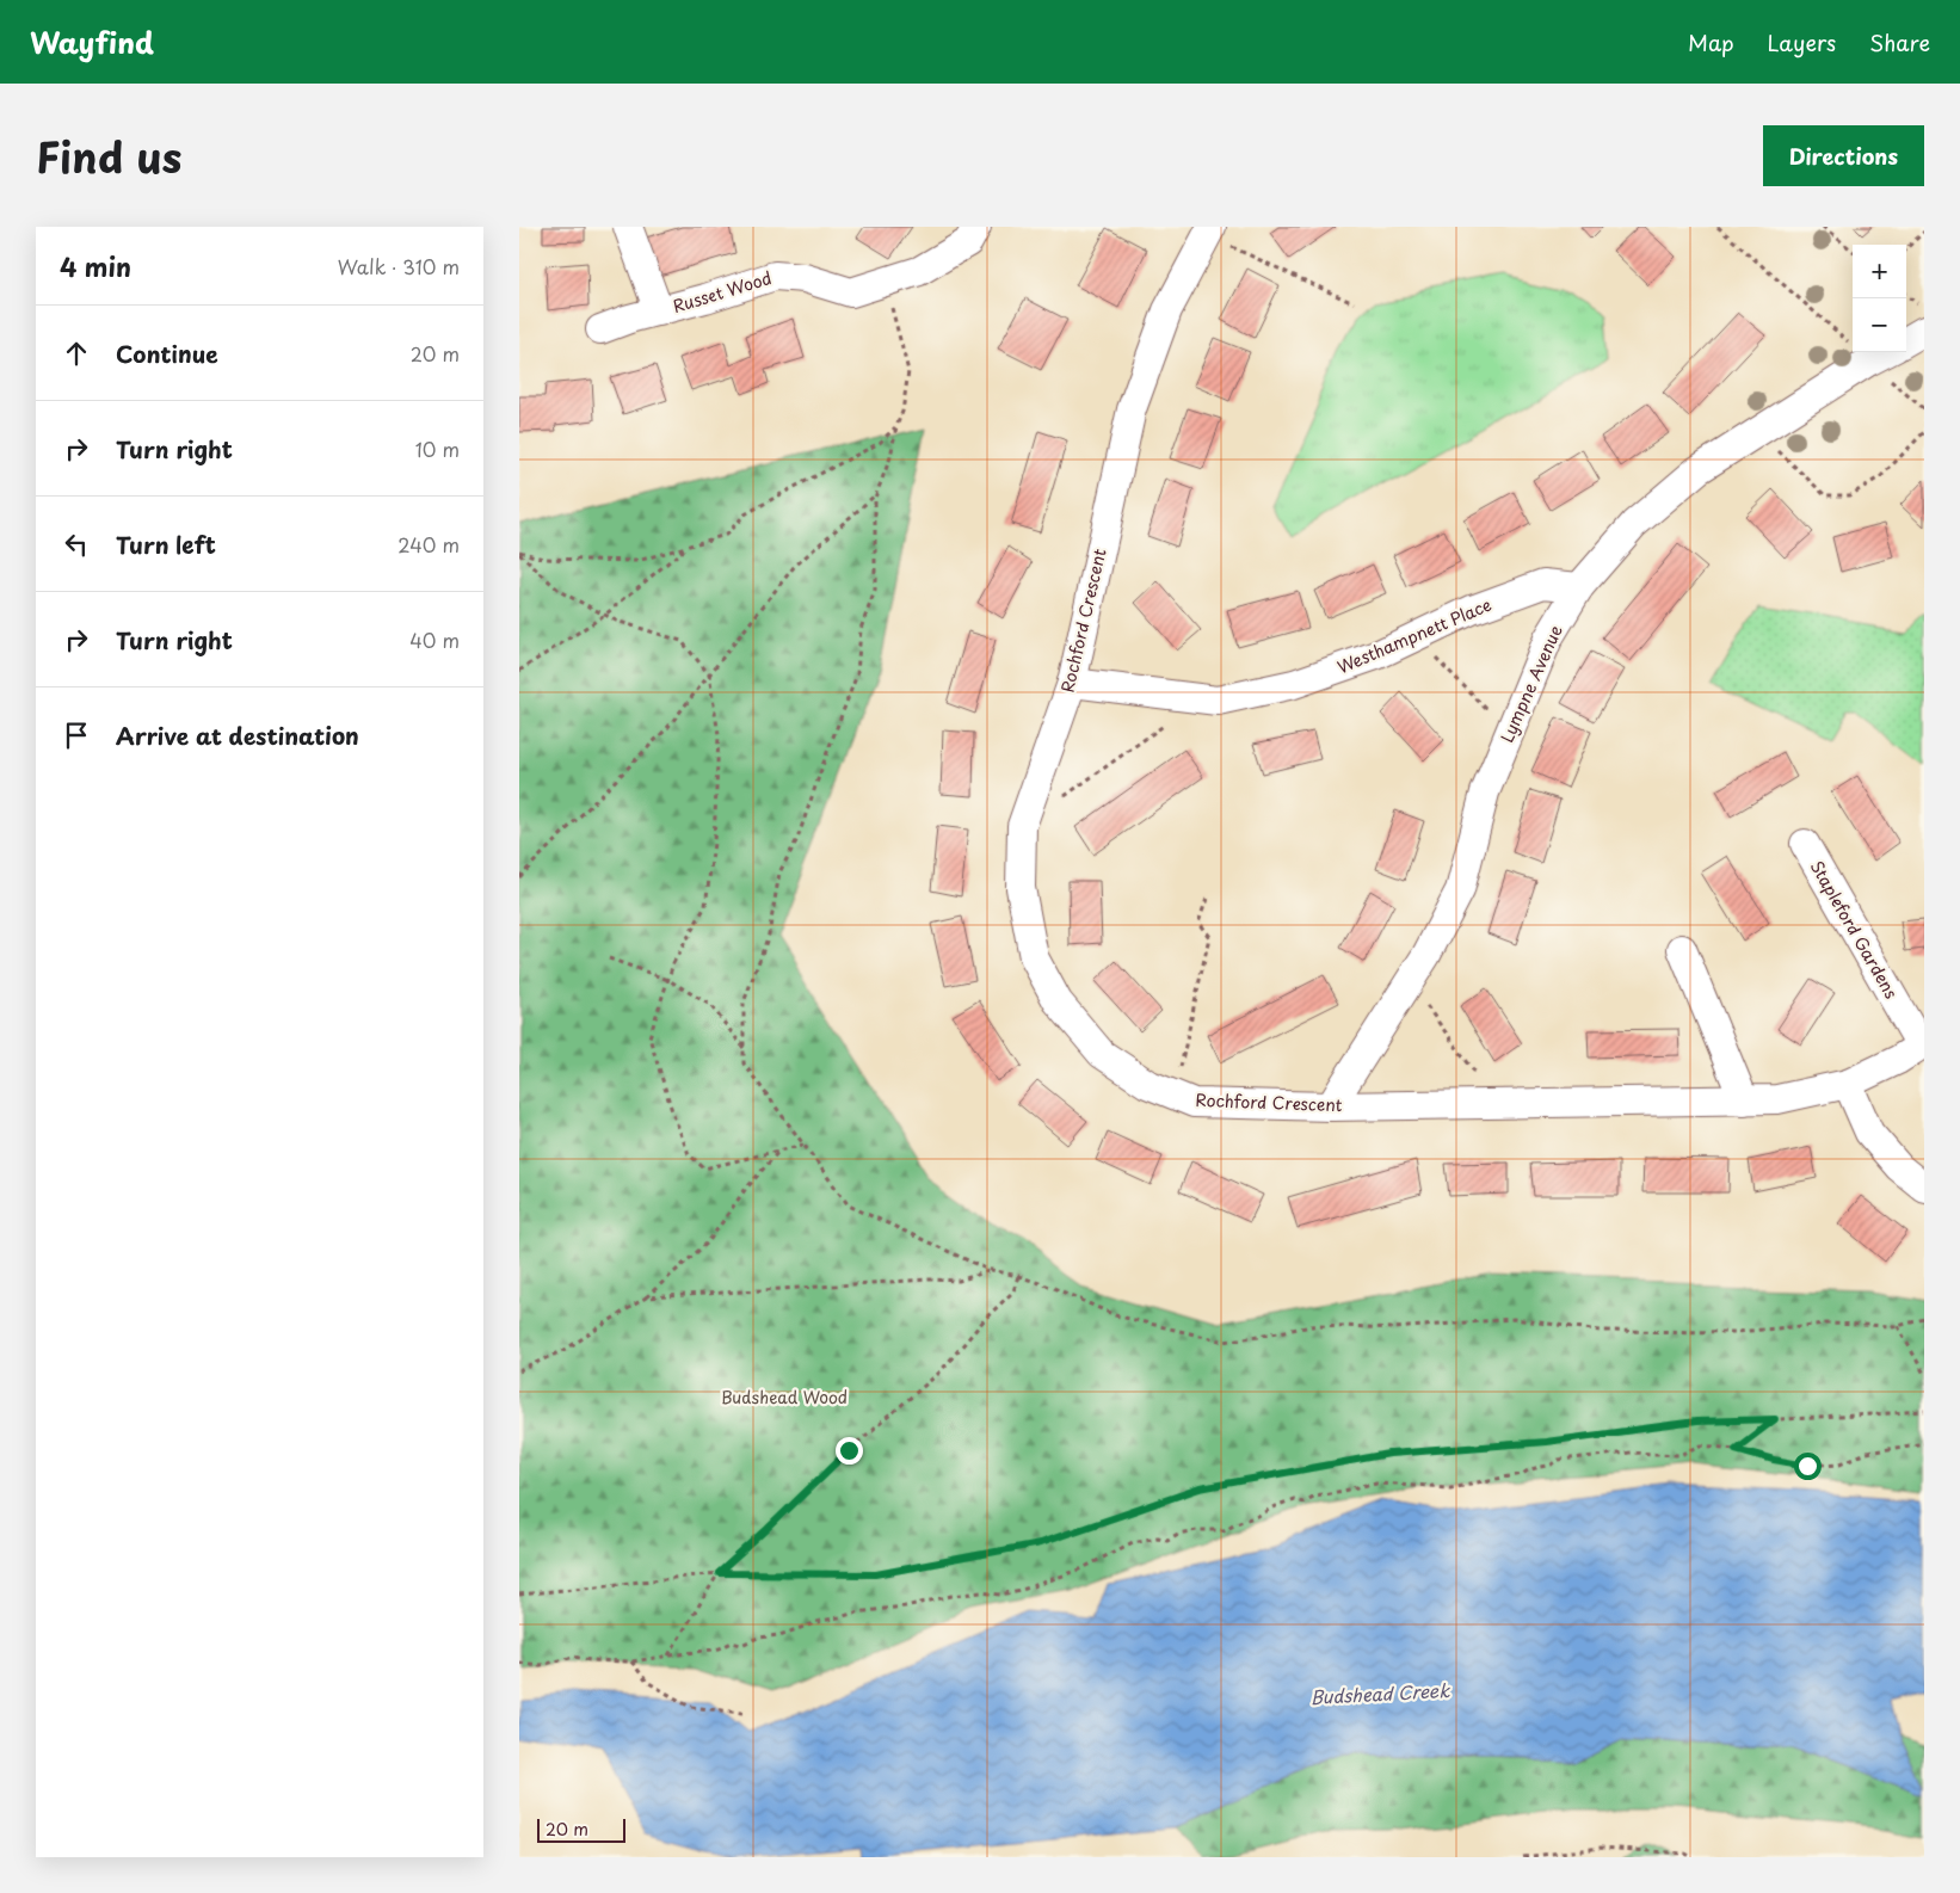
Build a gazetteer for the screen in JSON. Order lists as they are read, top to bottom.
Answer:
{
  "streets": {
    "street": [
      "Russet Wood",
      "Rochford Crescent",
      "Westhampnett Place",
      "Lympne Avenue",
      "Stapleford Gardens"
    ]
  },
  "crossings": [
    ["Rochford Crescent", "Westhampnett Place"],
    ["Rochford Crescent", "Lympne Avenue"],
    ["Rochford Crescent", "Stapleford Gardens"],
    ["Westhampnett Place", "Lympne Avenue"]
  ],
  "water": ["Budshead Creek"],
  "parks": ["Budshead Wood"],
  "scale_bar": "20 m",
  "page": {
    "header": "Wayfind",
    "nav": ["Map", "Layers", "Share"],
    "title": "Find us",
    "buttons": "Directions",
    "heading": ["4 min", "Walk · 310 m"],
    "map_buttons": ["+", "−"],
    "list": [
      ["Continue", "20 m"],
      ["Turn right", "10 m"],
      ["Turn left", "240 m"],
      ["Turn right", "40 m"],
      "Arrive at destination"
    ],
    "scale": "20 m"
  }
}
